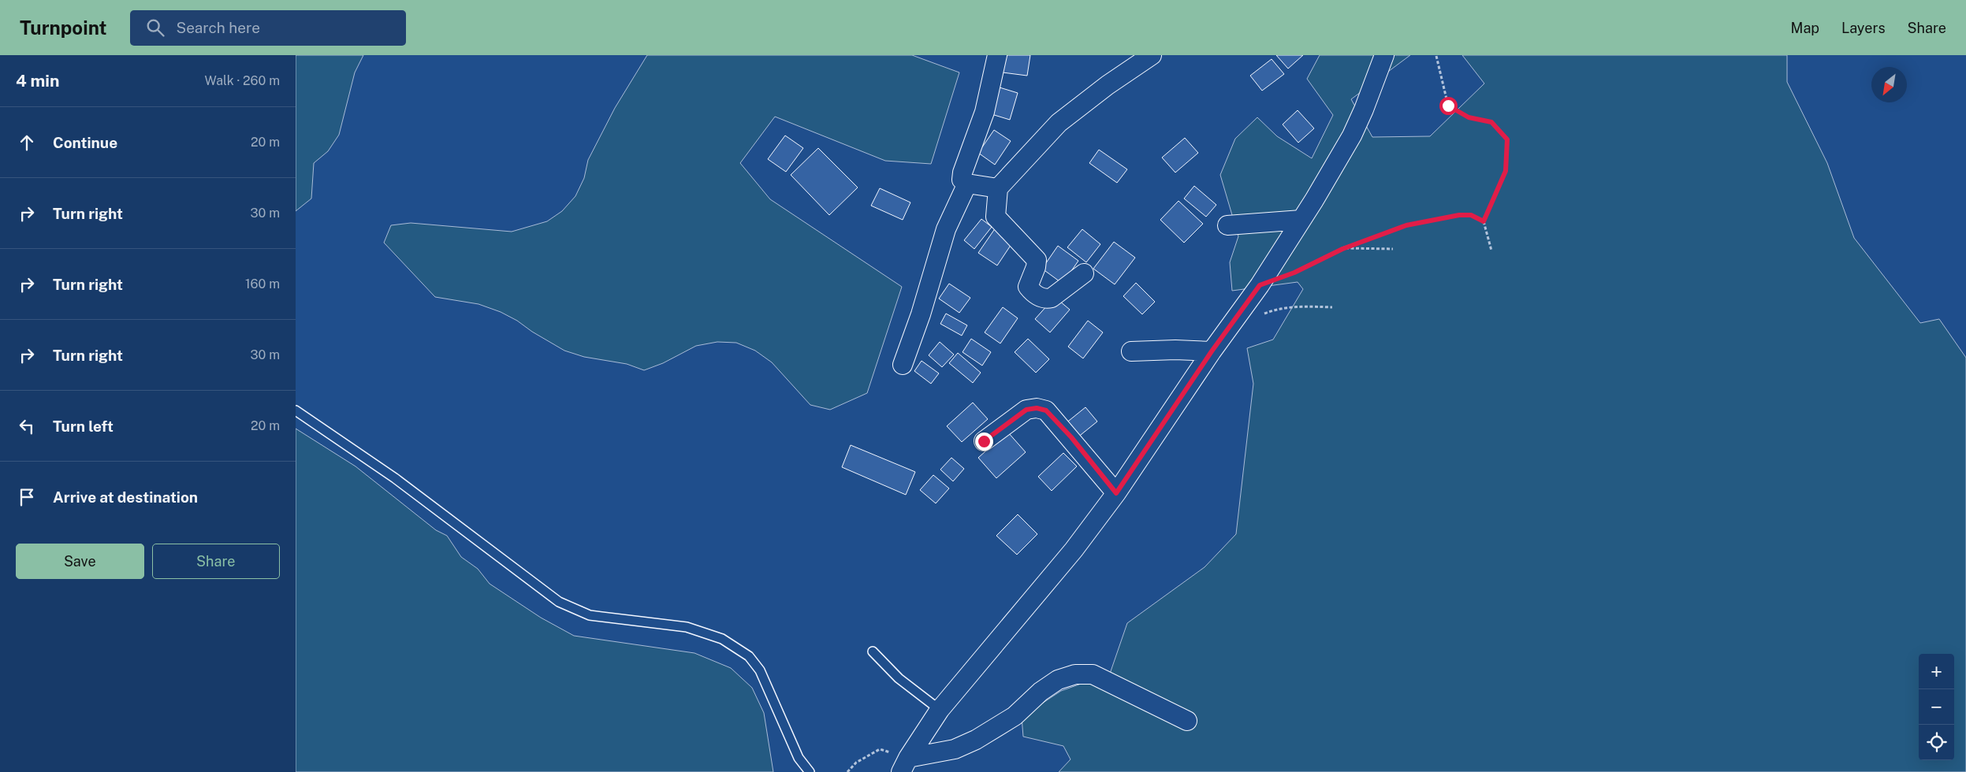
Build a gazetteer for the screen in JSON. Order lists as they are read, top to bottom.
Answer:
{
  "north": "bottom left",
  "page": {
    "header": "Turnpoint",
    "search": "Search here",
    "nav": ["Map", "Layers", "Share"],
    "heading": ["4 min", "Walk · 260 m"],
    "list": [
      ["Continue", "20 m"],
      ["Turn right", "30 m"],
      ["Turn right", "160 m"],
      ["Turn right", "30 m"],
      ["Turn left", "20 m"],
      "Arrive at destination"
    ],
    "buttons": ["Save", "Share"],
    "map_buttons": ["+", "−"]
  }
}
